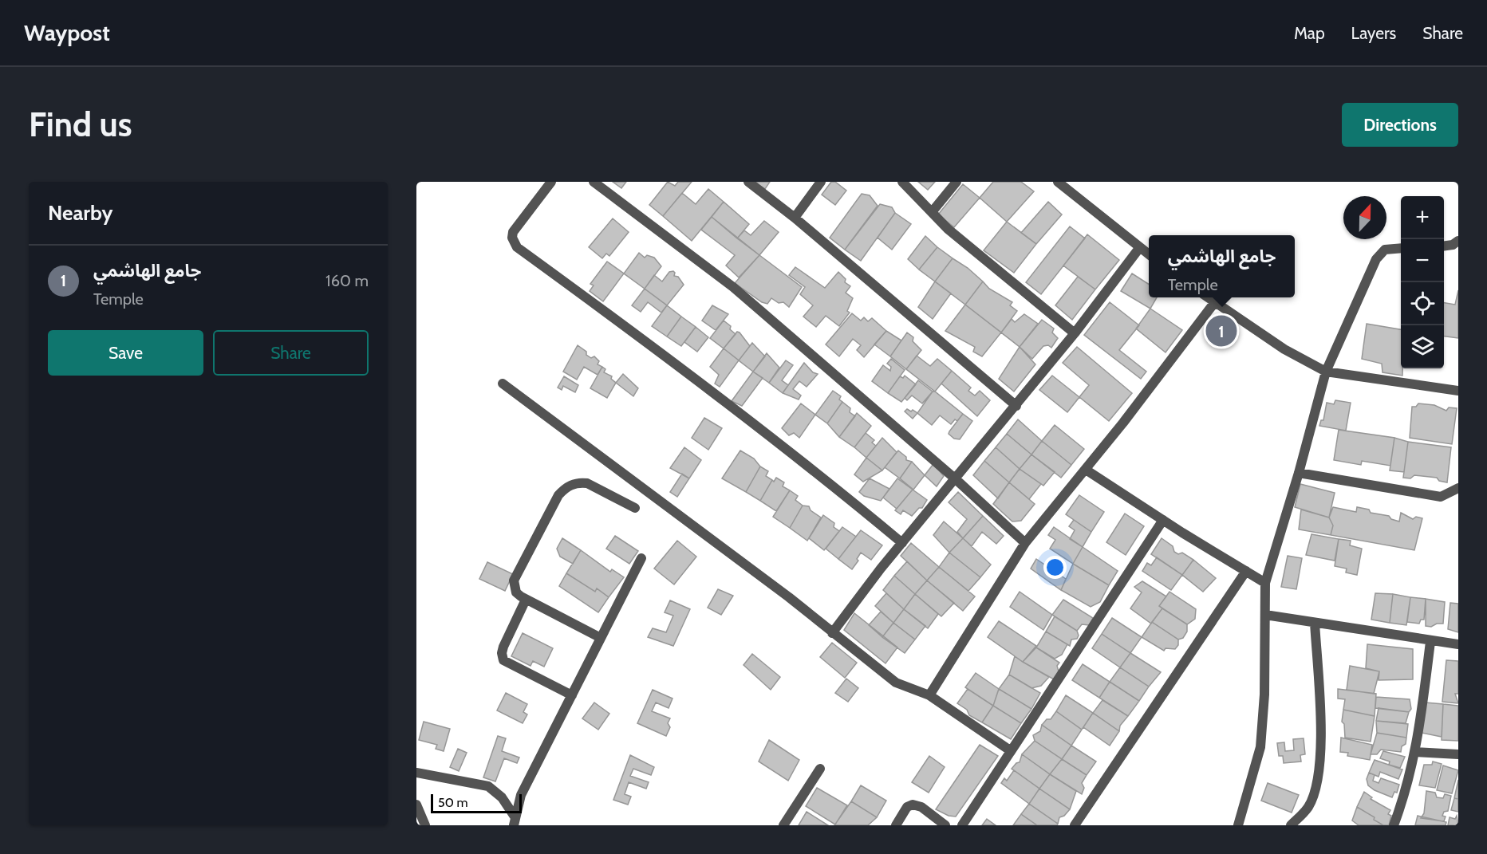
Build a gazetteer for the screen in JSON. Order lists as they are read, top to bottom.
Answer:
{
  "scale_bar": "50 m",
  "north": "top",
  "page": {
    "header": "Waypost",
    "nav": ["Map", "Layers", "Share"],
    "buttons": [
      "Directions",
      ["Save", "Share"]
    ],
    "title": "Find us",
    "heading": "Nearby",
    "map_buttons": ["+", "−"],
    "popup": ["جامع الهاشمي", "Temple"],
    "list": [
      {
        "mark": "1",
        "name": "جامع الهاشمي",
        "note": "Temple",
        "value": "160 m"
      }
    ],
    "pins": "1",
    "scale": "50 m"
  }
}
